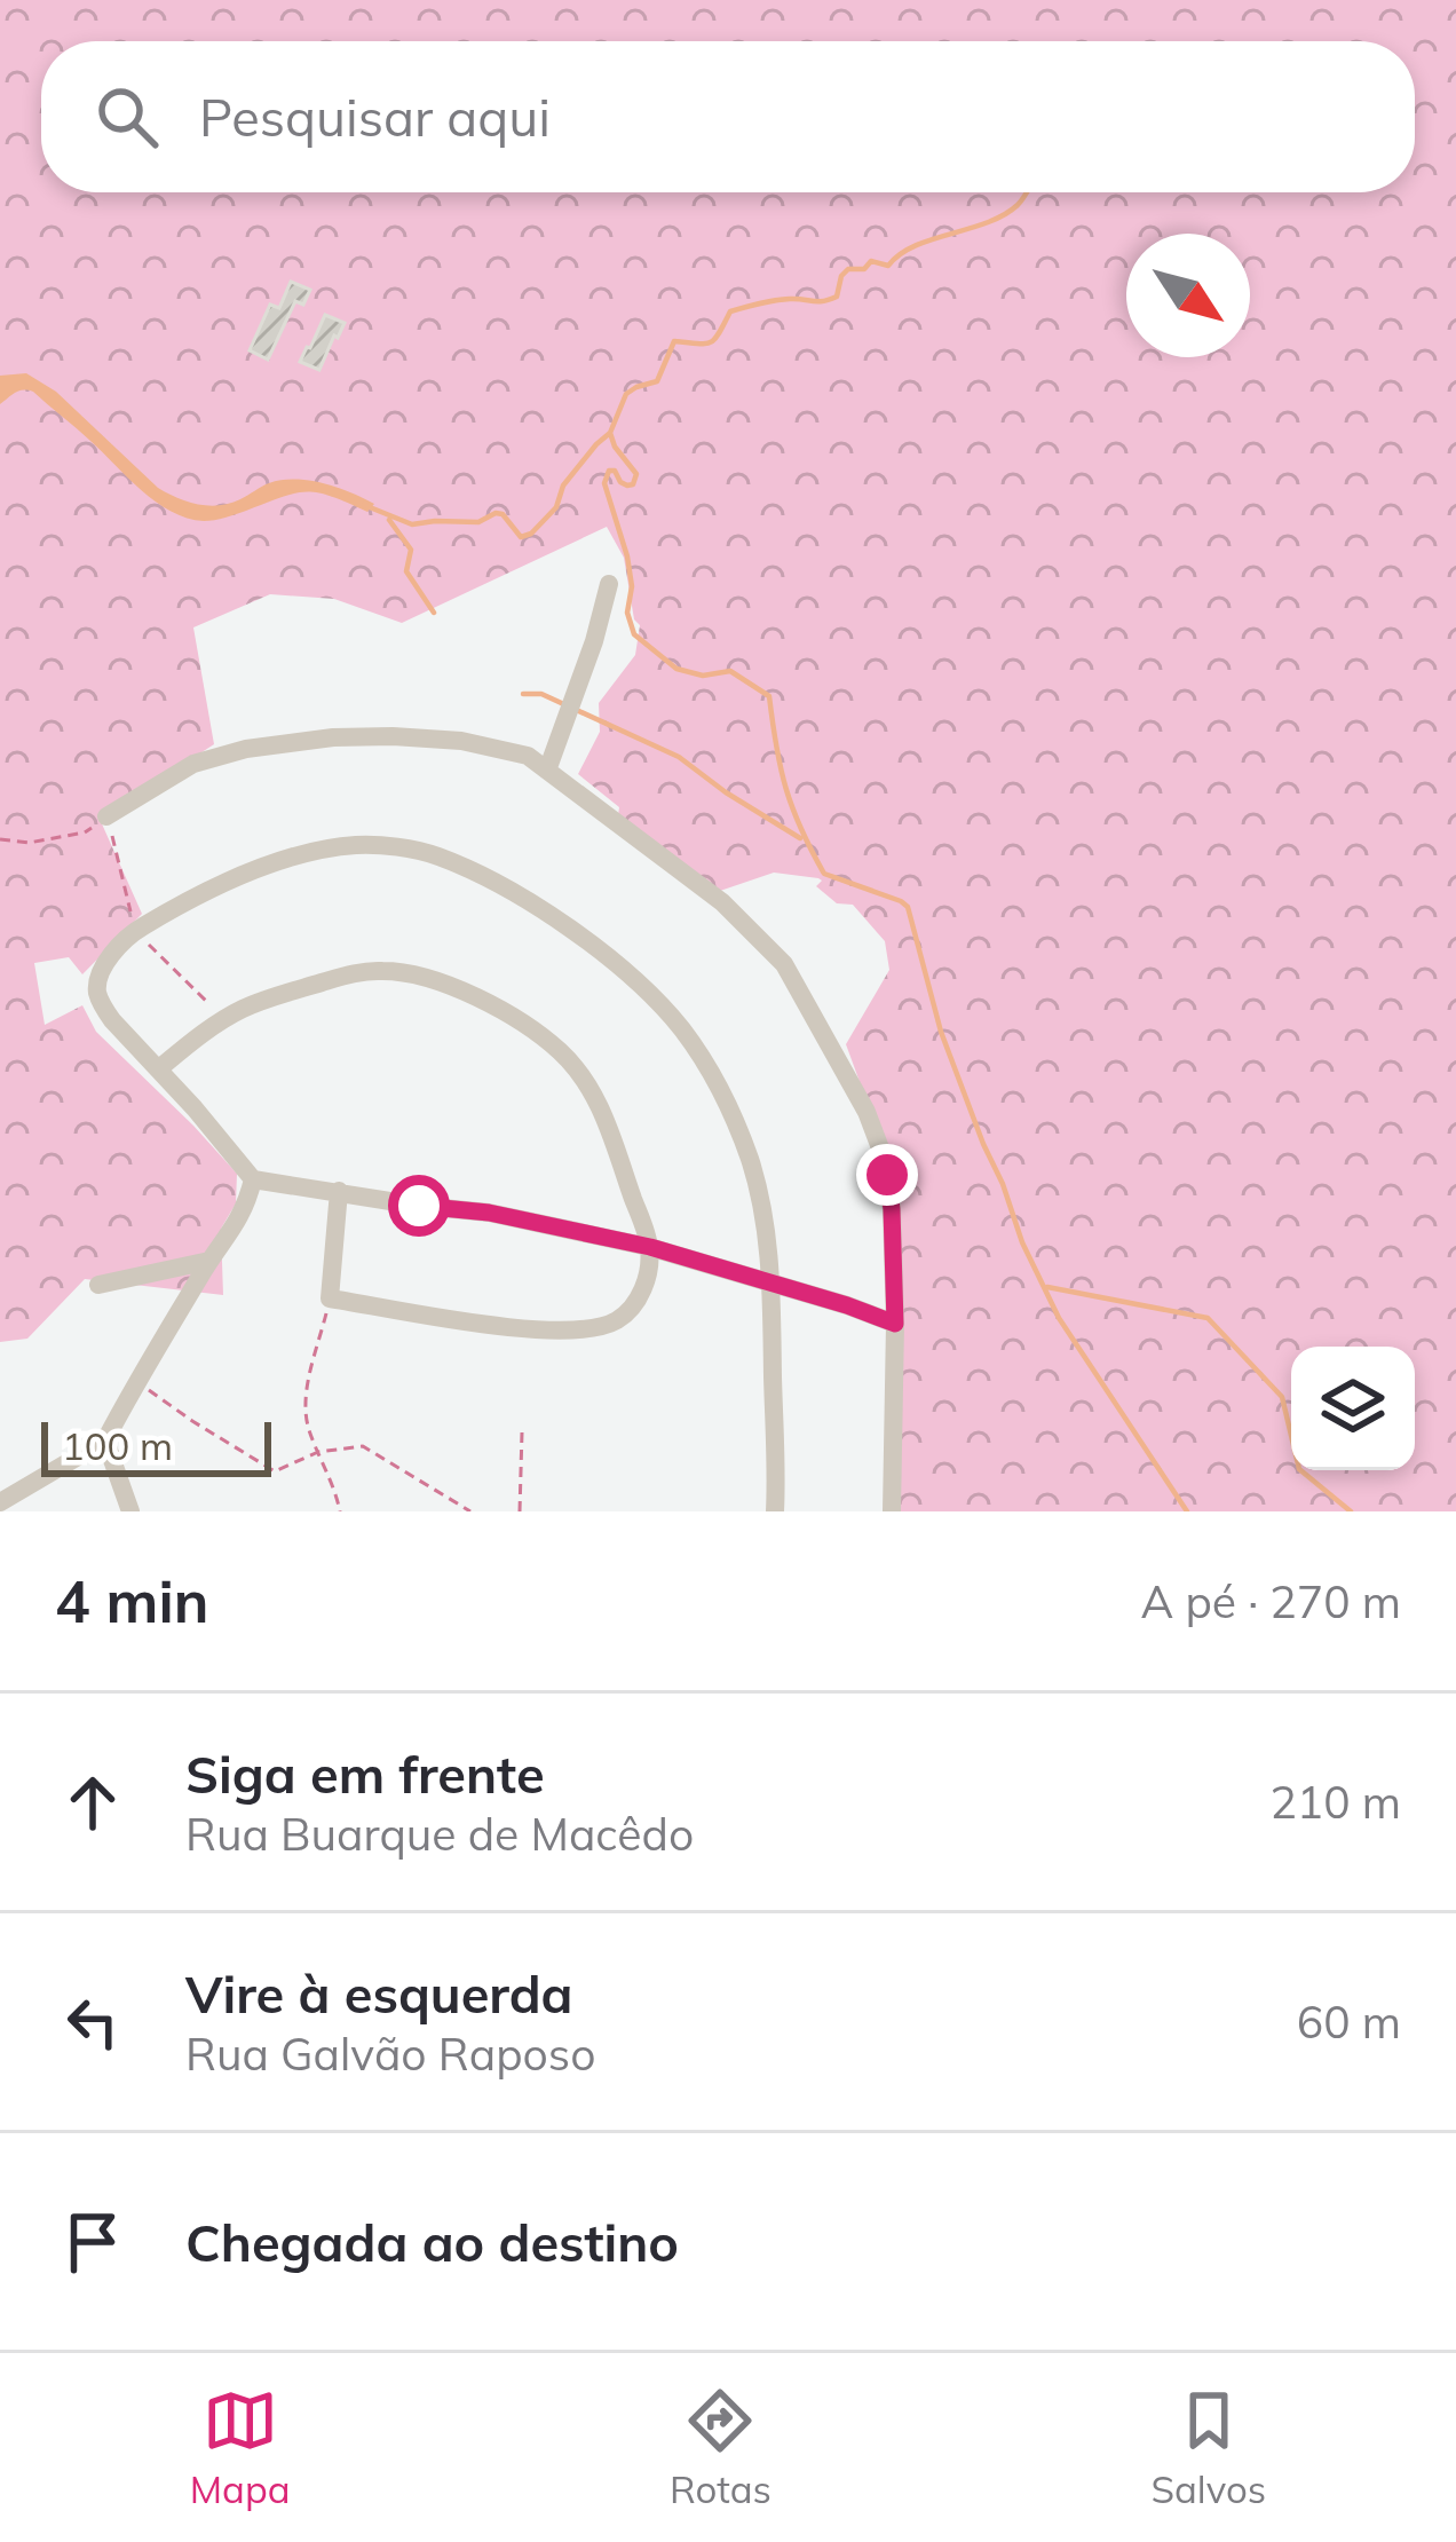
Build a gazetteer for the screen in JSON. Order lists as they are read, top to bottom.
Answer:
{
  "scale_bar": "100 m",
  "north": "bottom right",
  "page": {
    "search": "Pesquisar aqui",
    "scale": "100 m",
    "heading": ["4 min", "A pé · 270 m"],
    "list": [
      ["Siga em frente", "Rua Buarque de Macêdo", "210 m"],
      ["Vire à esquerda", "Rua Galvão Raposo", "60 m"],
      "Chegada ao destino"
    ],
    "nav": ["Mapa", "Rotas", "Salvos"]
  }
}
